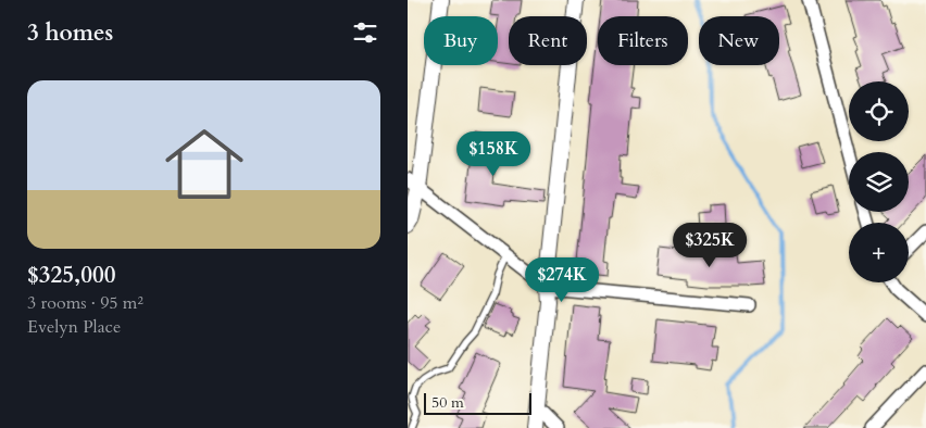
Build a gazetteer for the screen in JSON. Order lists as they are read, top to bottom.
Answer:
{
  "scale_bar": "50 m",
  "page": {
    "heading": "3 homes",
    "chip": [
      "Buy",
      "Rent",
      "Filters",
      "New"
    ],
    "list": [
      {
        "name": "$325,000",
        "note": "3 rooms · 95 m² · Evelyn Place"
      }
    ],
    "map_buttons": "+",
    "price": ["$158K", "$325K", "$274K"],
    "scale": "50 m"
  }
}
